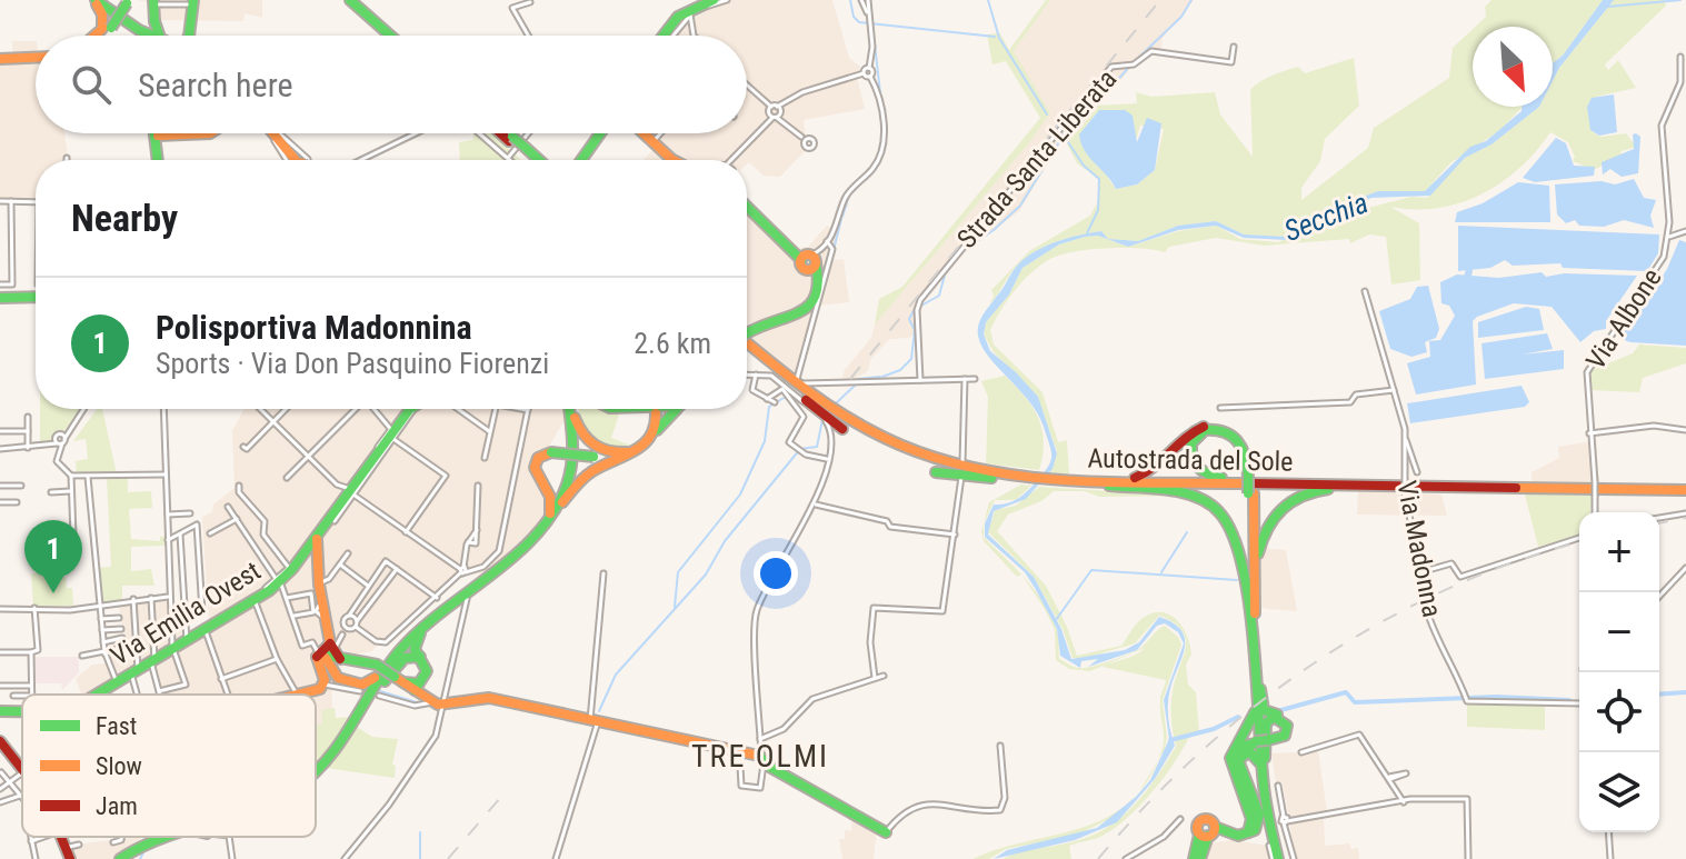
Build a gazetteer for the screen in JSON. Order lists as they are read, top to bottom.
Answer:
{
  "streets": {
    "main road": ["Autostrada del Sole", "Via Emilia Ovest"],
    "street": ["Strada Santa Liberata", "Via Albone", "Via Madonna"]
  },
  "districts": ["TRE OLMI"],
  "water": ["Secchia"],
  "legend": ["Fast", "Slow", "Jam"],
  "north": "bottom right",
  "page": {
    "search": "Search here",
    "heading": "Nearby",
    "list": [
      {
        "mark": "1",
        "name": "Polisportiva Madonnina",
        "note": "Sports · Via Don Pasquino Fiorenzi",
        "value": "2.6 km"
      }
    ],
    "map_buttons": ["+", "−"],
    "pins": "1"
  }
}
